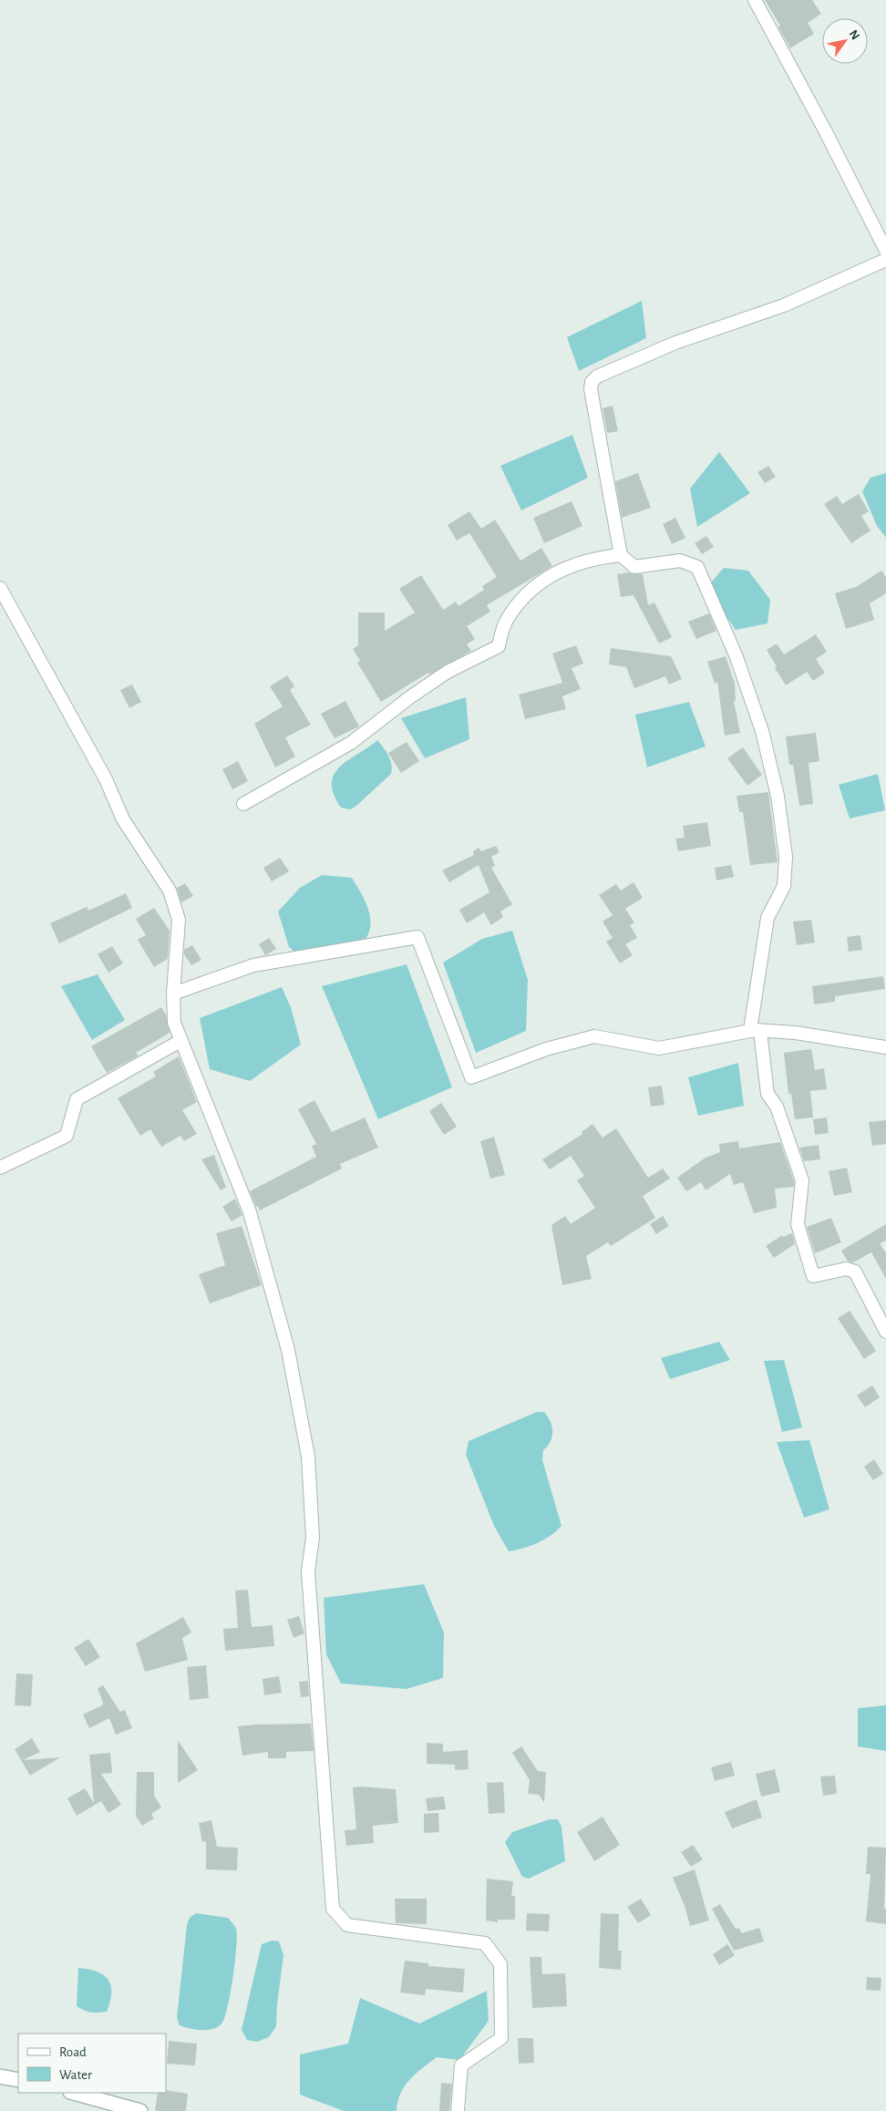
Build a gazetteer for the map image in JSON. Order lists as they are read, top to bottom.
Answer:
{
  "legend": ["Road", "Water"],
  "north": "top right"
}
